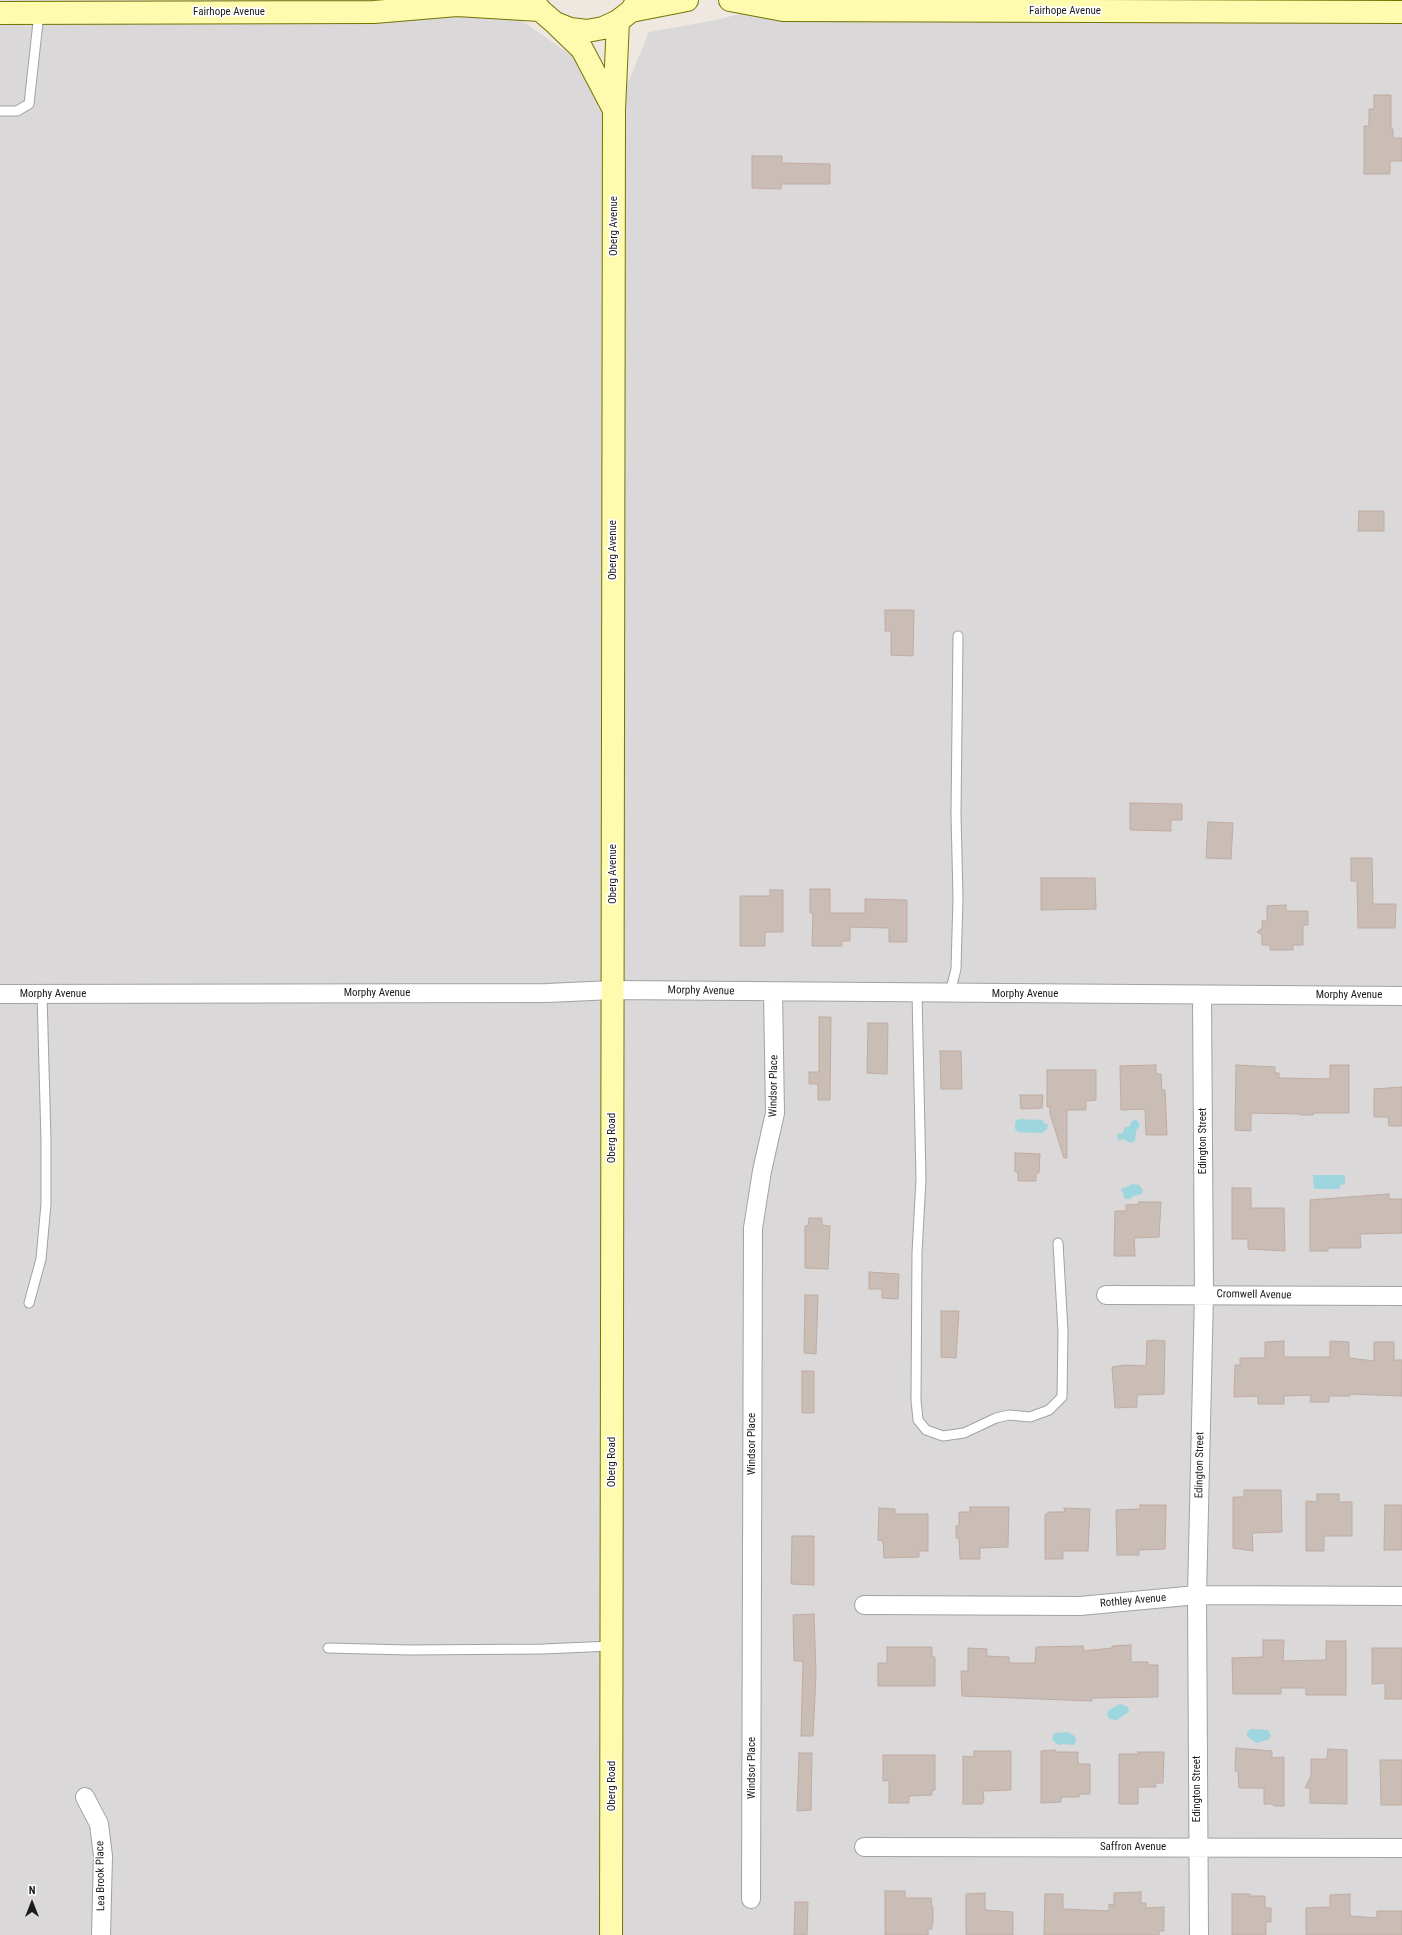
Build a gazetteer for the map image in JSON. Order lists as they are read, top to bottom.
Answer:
{
  "streets": {
    "street": [
      "Fairhope Avenue",
      "Oberg Avenue",
      "Morphy Avenue",
      "Windsor Place",
      "Oberg Road",
      "Edington Street",
      "Cromwell Avenue",
      "Rothley Avenue",
      "Saffron Avenue",
      "Lea Brook Place"
    ]
  },
  "crossings": [
    ["Fairhope Avenue", "Oberg Avenue"],
    ["Oberg Avenue", "Morphy Avenue"],
    ["Oberg Avenue", "Oberg Road"],
    ["Morphy Avenue", "Windsor Place"],
    ["Morphy Avenue", "Oberg Road"],
    ["Morphy Avenue", "Edington Street"],
    ["Edington Street", "Cromwell Avenue"],
    ["Edington Street", "Rothley Avenue"],
    ["Edington Street", "Saffron Avenue"]
  ],
  "north": "top"
}
